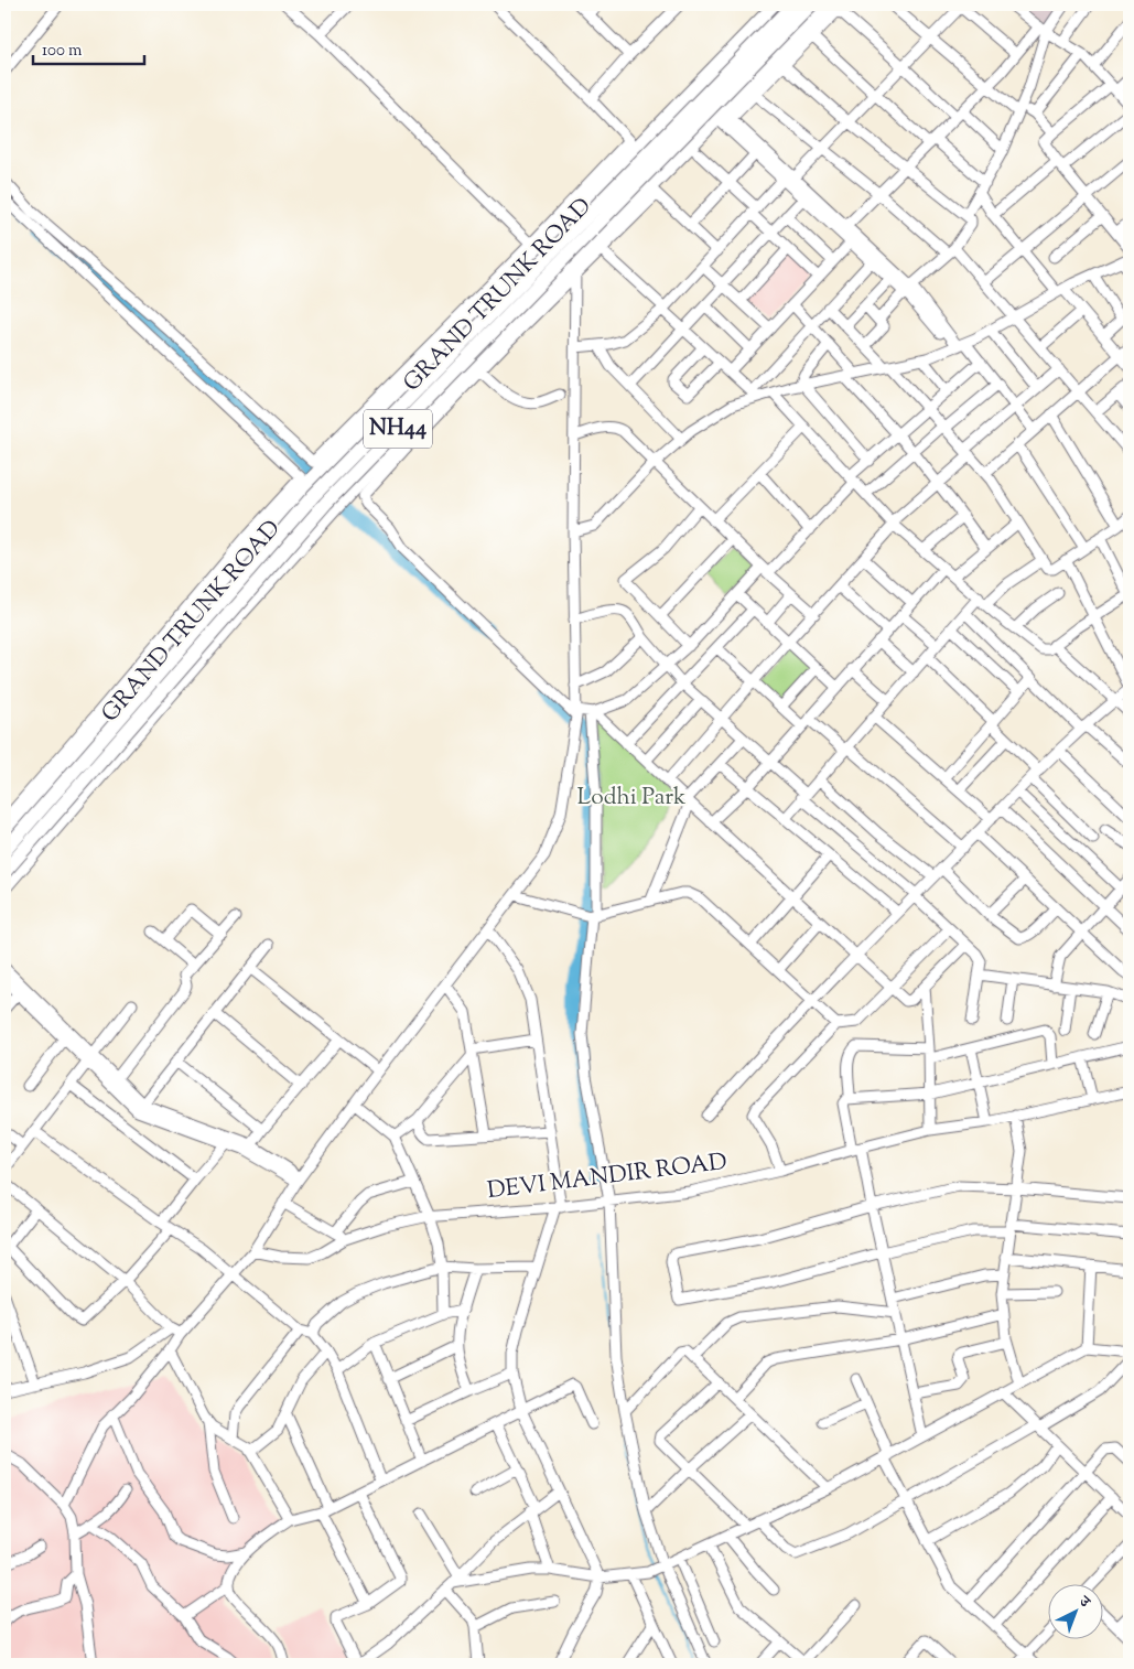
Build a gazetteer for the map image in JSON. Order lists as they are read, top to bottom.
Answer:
{
  "streets": {
    "highway": ["GRAND TRUNK ROAD", "NH44"],
    "street": ["DEVI MANDIR ROAD"]
  },
  "parks": ["Lodhi Park"],
  "scale_bar": "100 m",
  "north": "top right"
}
